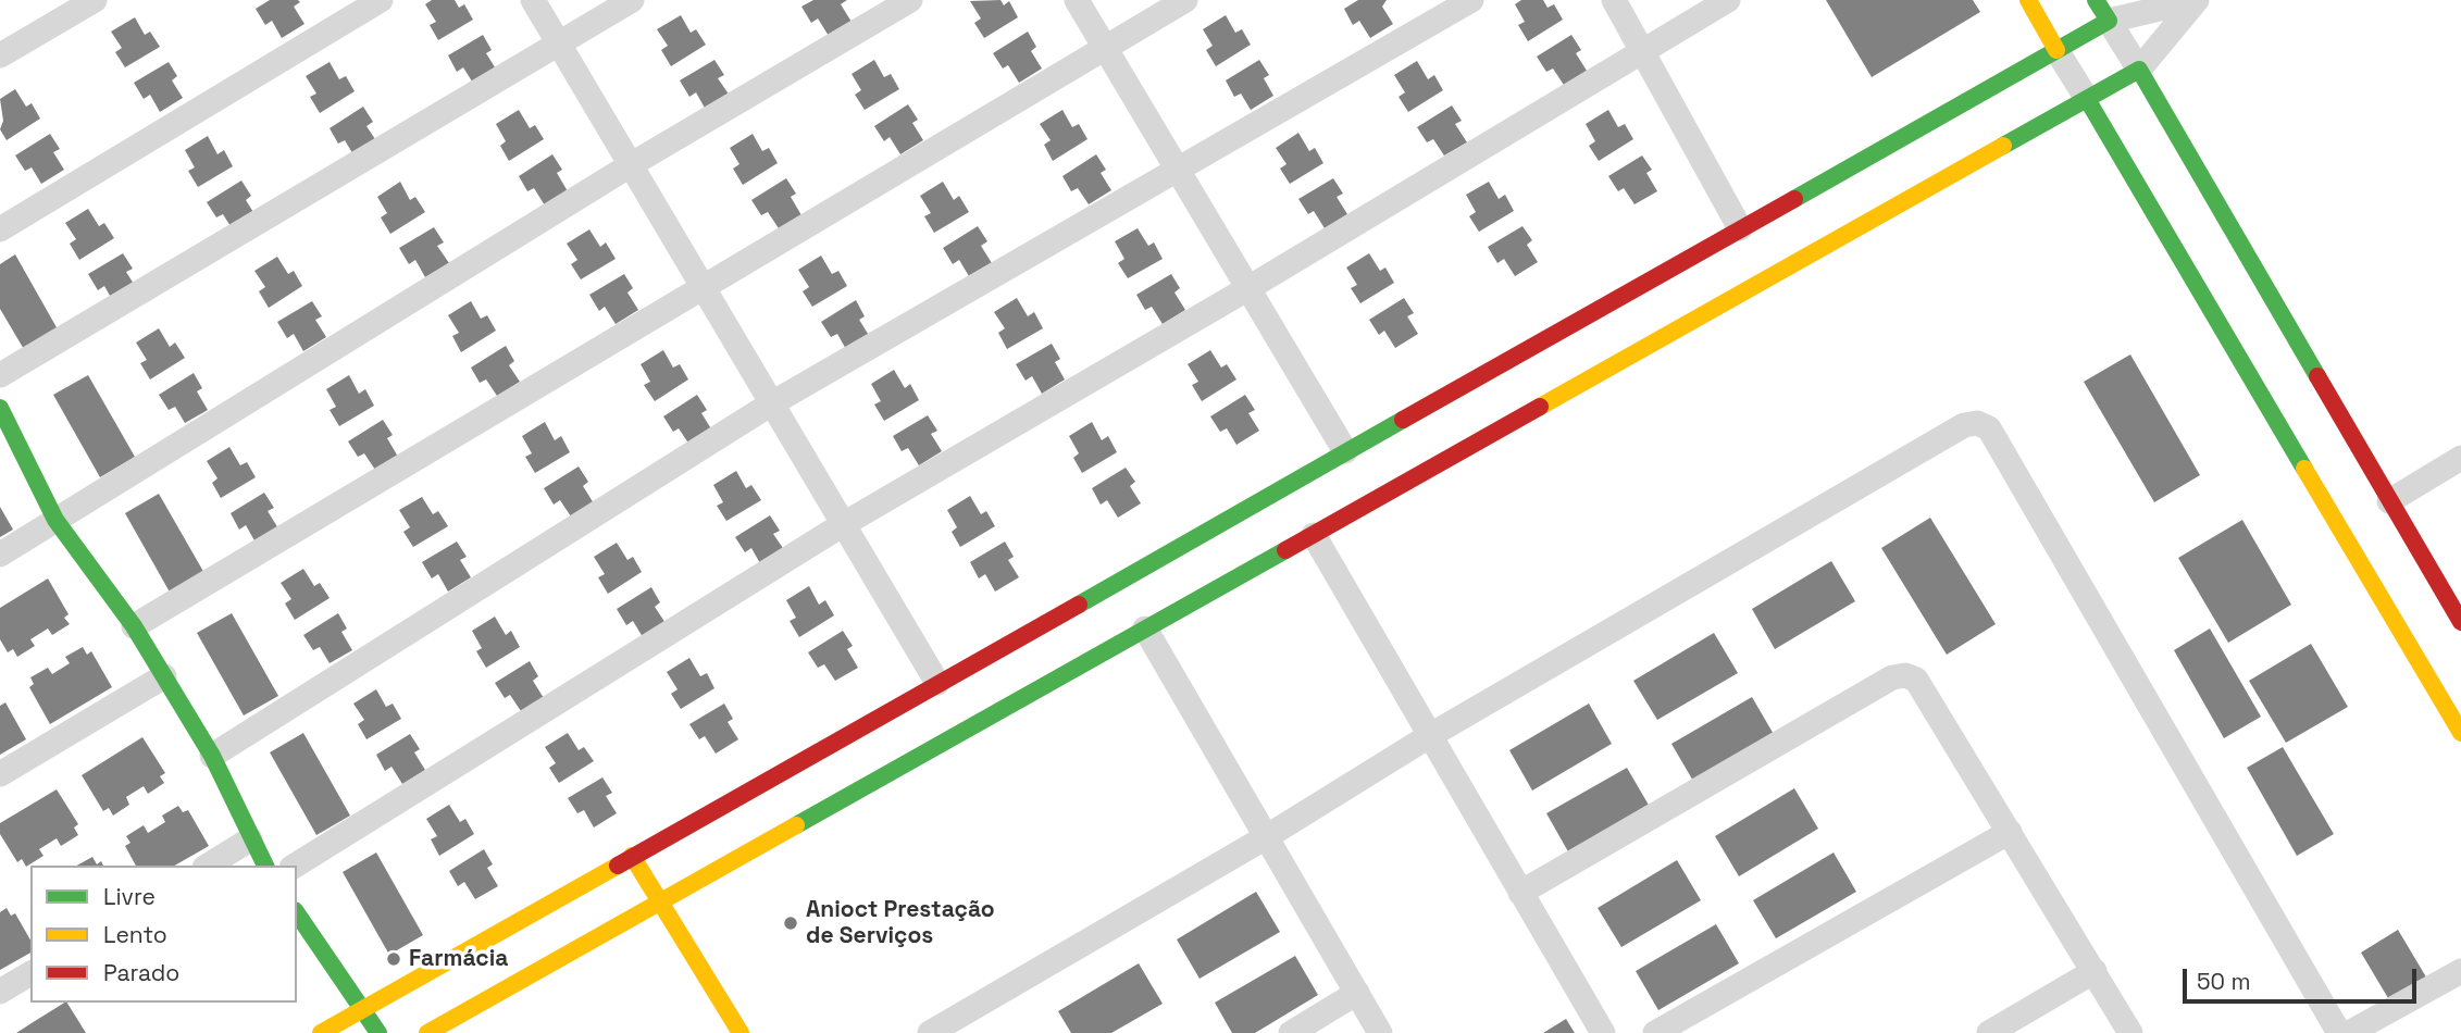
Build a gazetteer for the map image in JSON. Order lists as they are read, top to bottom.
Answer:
{
  "places": ["Anioct Prestação de Serviços", "Farmácia"],
  "legend": ["Livre", "Lento", "Parado"],
  "scale_bar": "50 m"
}
